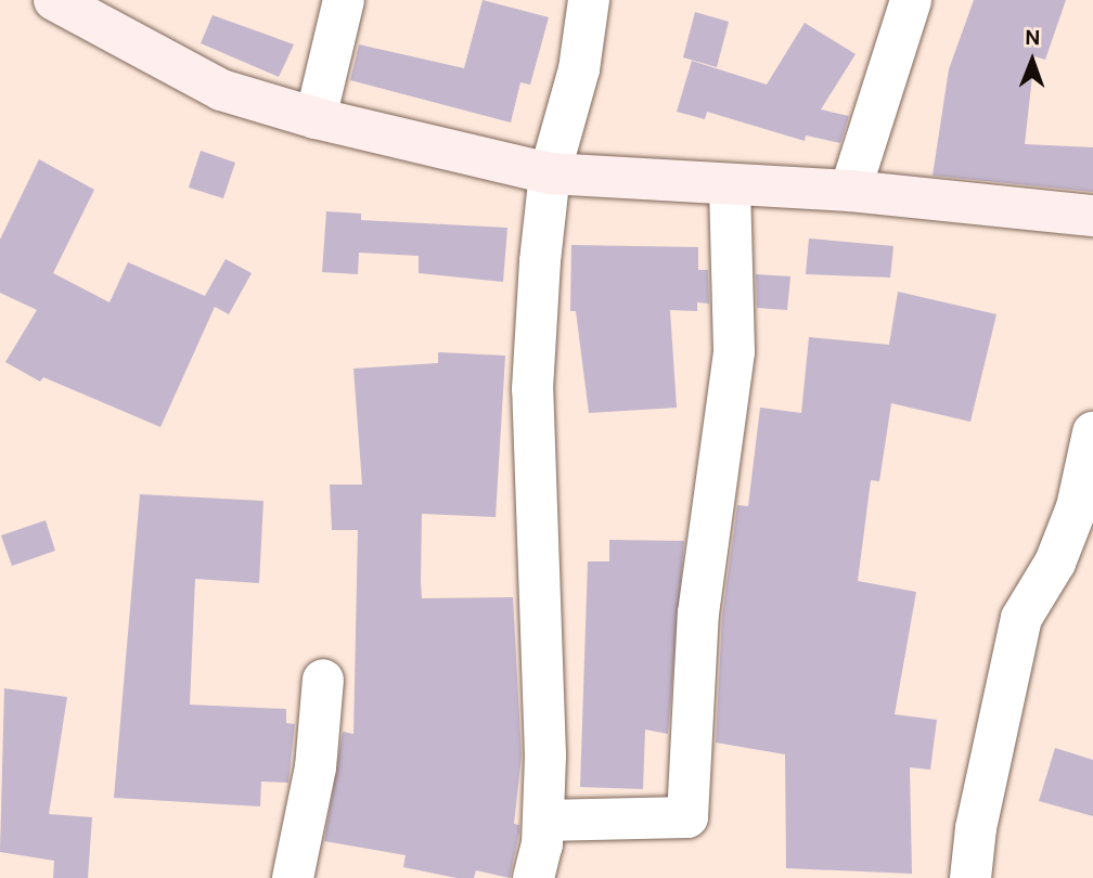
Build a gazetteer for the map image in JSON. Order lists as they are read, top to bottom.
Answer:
{
  "north": "top"
}
